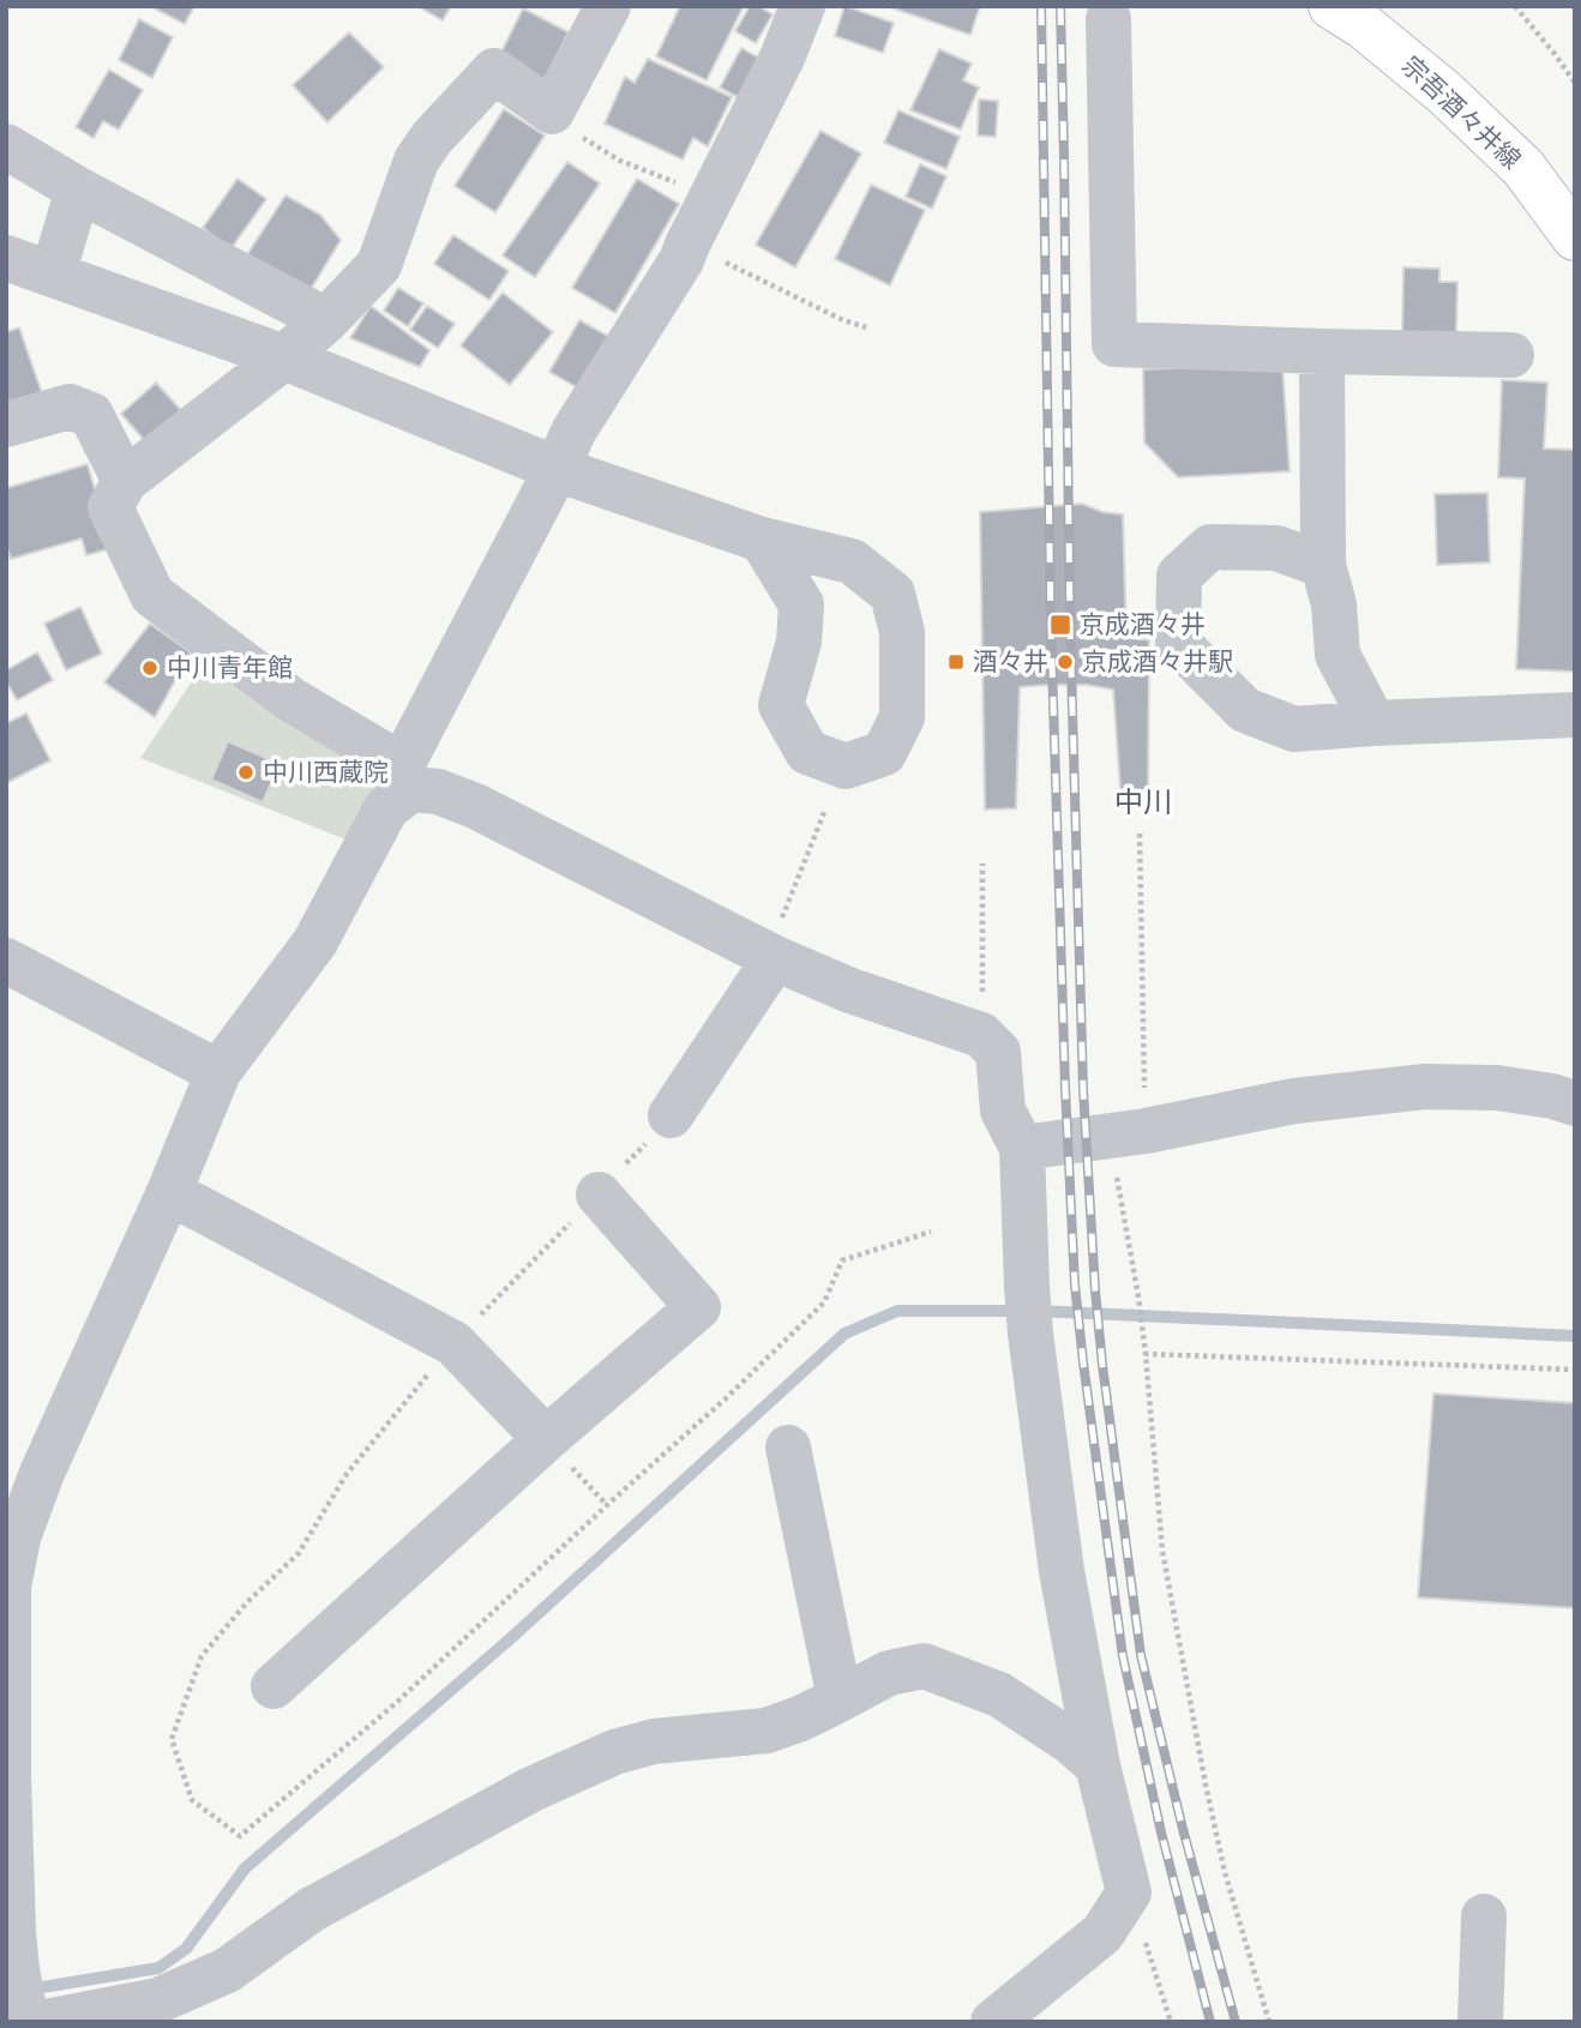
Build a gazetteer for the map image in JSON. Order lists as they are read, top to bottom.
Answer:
{
  "streets": {
    "main road": ["宗吾酒々井線"]
  },
  "districts": ["中川"],
  "places": {
    "transit": ["京成酒々井", "酒々井"],
    "other": ["京成酒々井駅", "中川青年館", "中川西蔵院"]
  }
}
